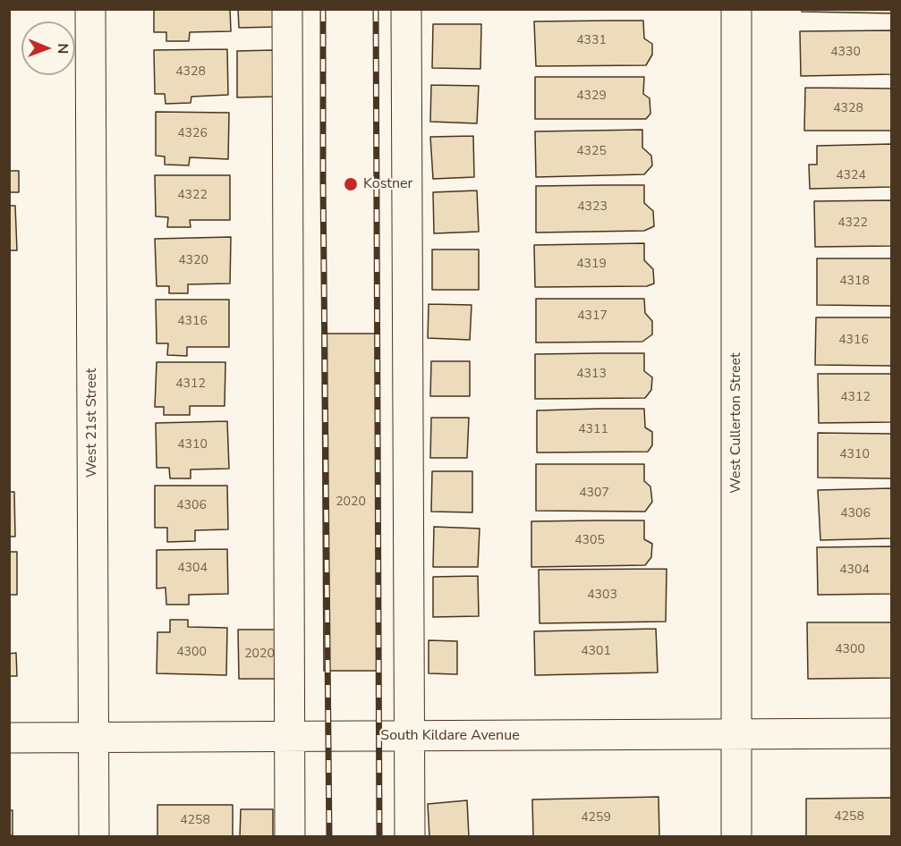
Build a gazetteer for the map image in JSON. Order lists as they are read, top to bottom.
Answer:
{
  "streets": {
    "street": ["West 21st Street", "West Cullerton Street", "South Kildare Avenue"]
  },
  "crossings": [
    ["West 21st Street", "South Kildare Avenue"],
    ["West Cullerton Street", "South Kildare Avenue"]
  ],
  "places": ["Kostner"],
  "house_numbers": [
    "4331",
    "4330",
    "4328",
    "4329",
    "4328",
    "4326",
    "4325",
    "4324",
    "4322",
    "4323",
    "4322",
    "4320",
    "4319",
    "4318",
    "4317",
    "4316",
    "4316",
    "4313",
    "4312",
    "4312",
    "4311",
    "4310",
    "4310",
    "4307",
    "2020",
    "4306",
    "4306",
    "4305",
    "4304",
    "4304",
    "4303",
    "4300",
    "4301",
    "4300",
    "2020",
    "4258",
    "4259",
    "4258"
  ],
  "north": "right"
}
